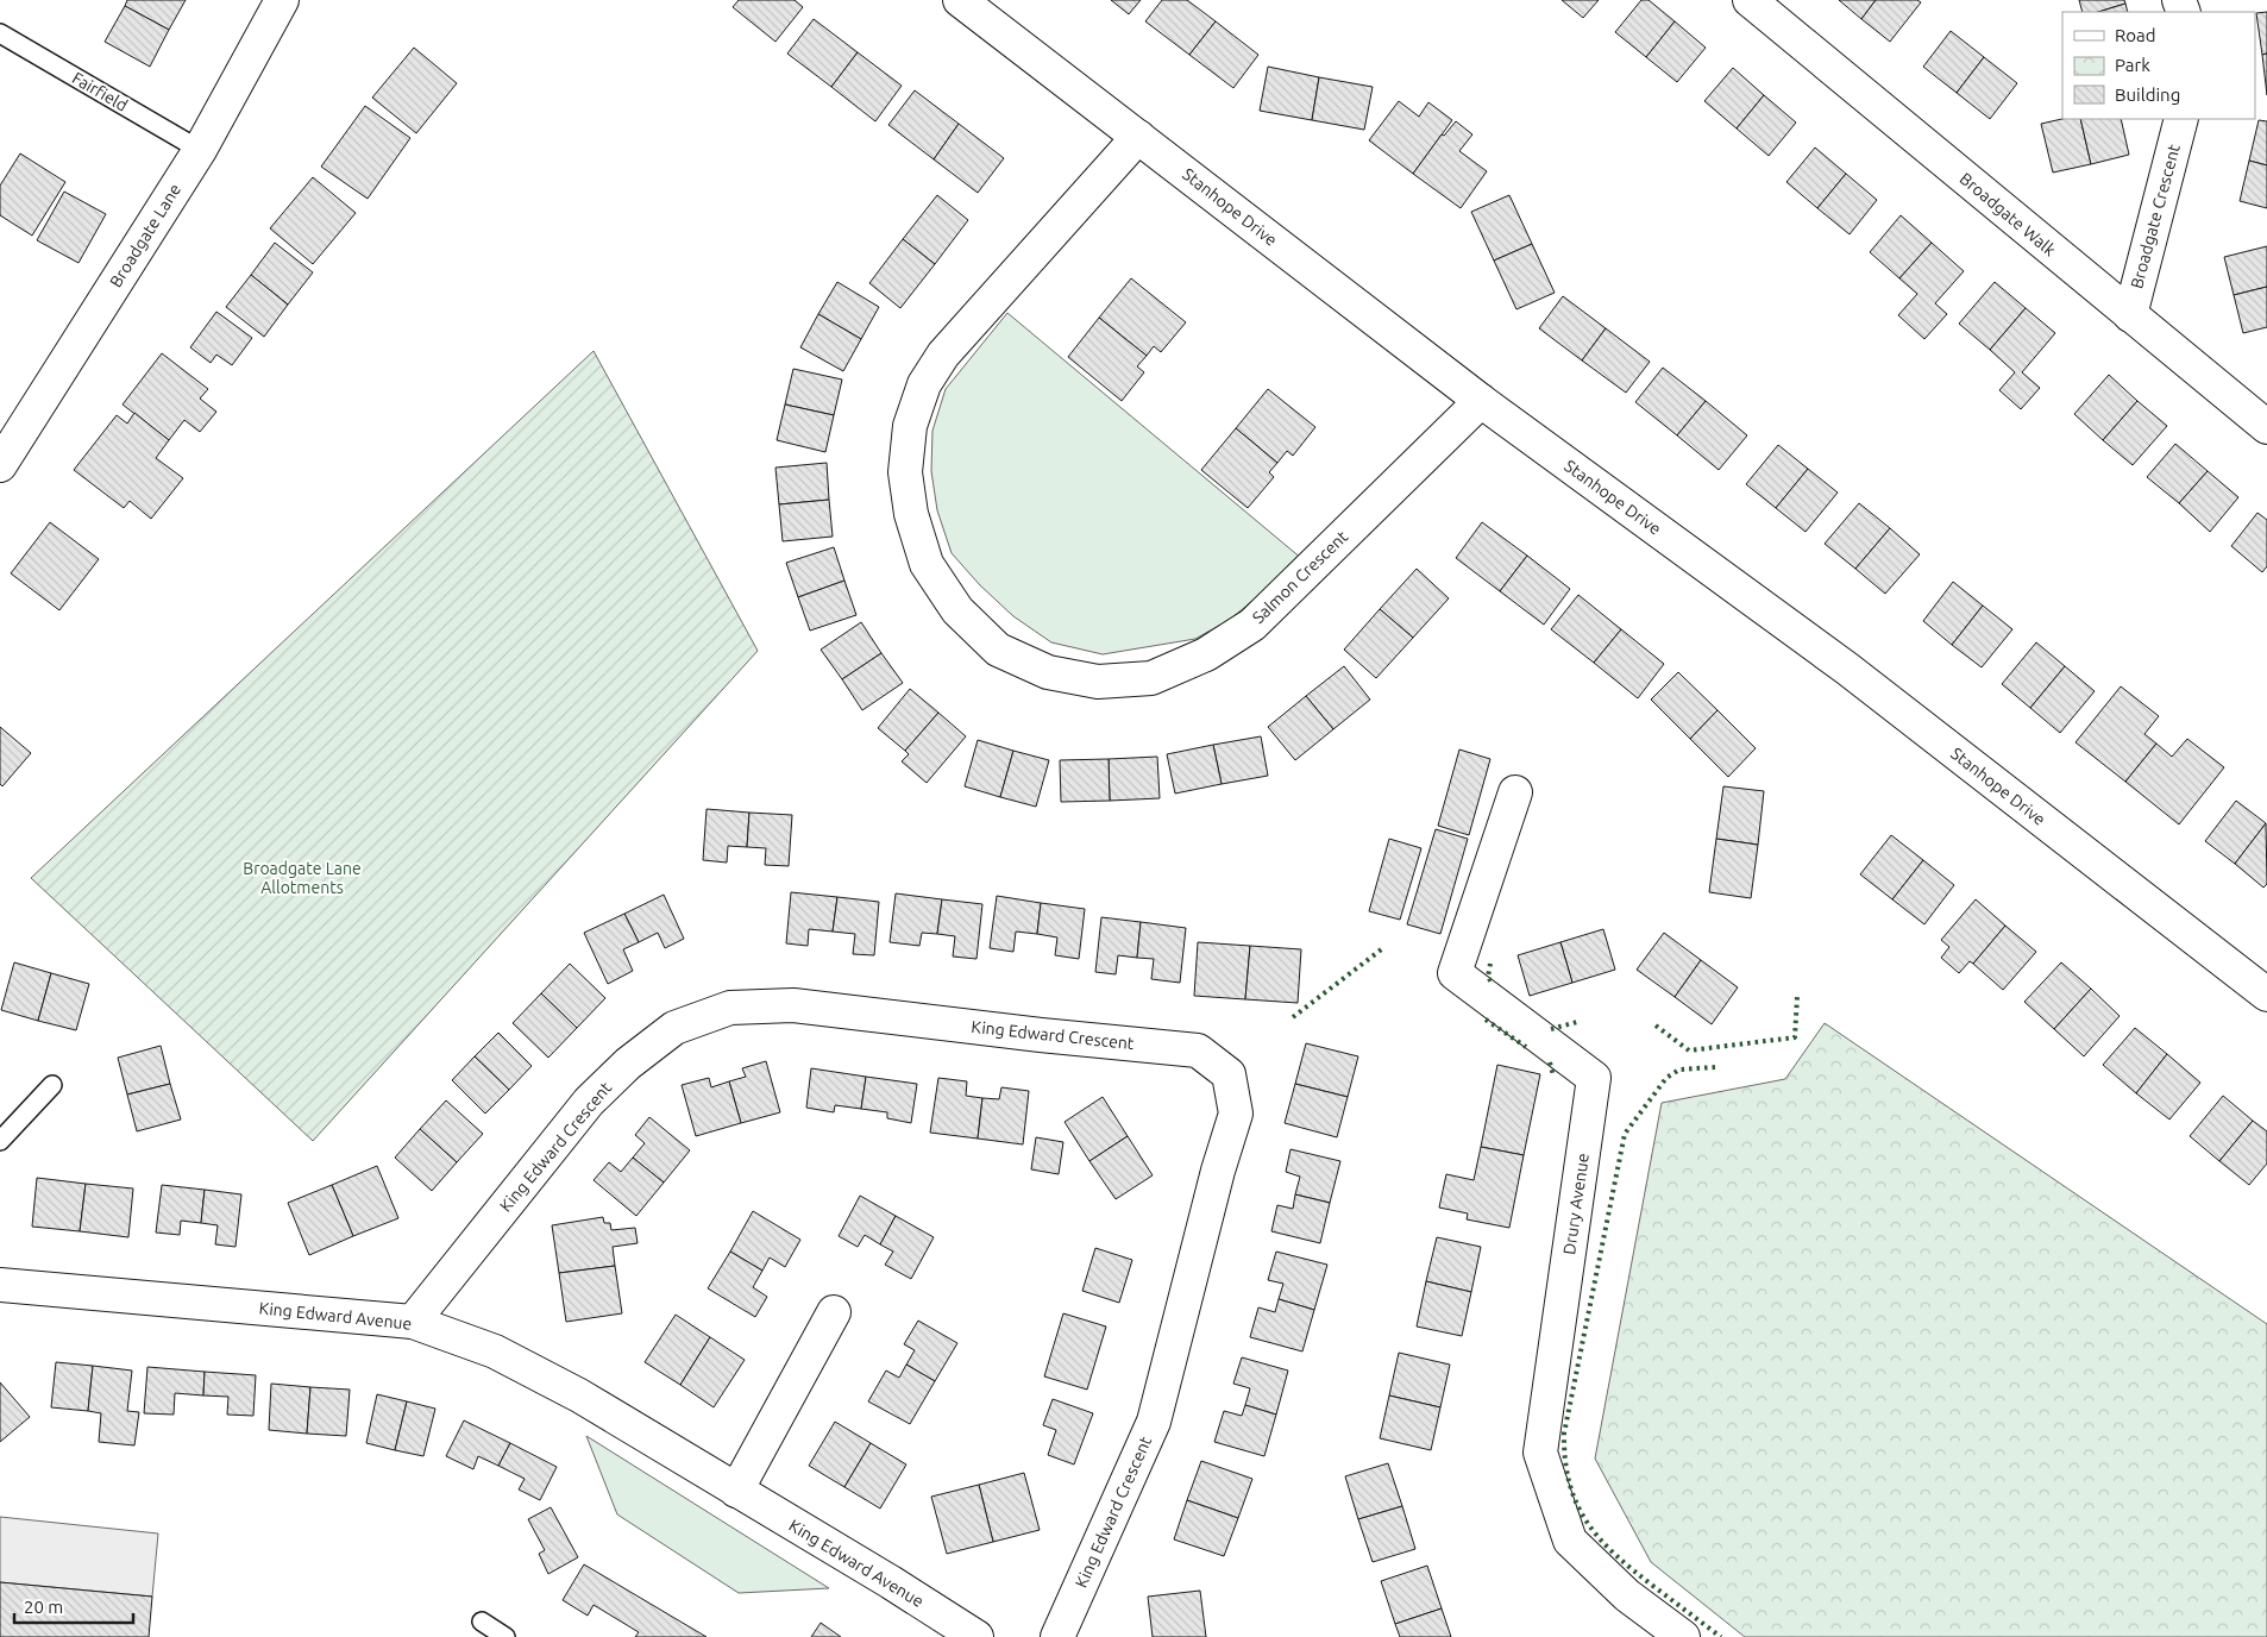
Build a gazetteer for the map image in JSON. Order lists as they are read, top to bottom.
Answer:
{
  "streets": {
    "street": [
      "Stanhope Drive",
      "Broadgate Walk",
      "Broadgate Crescent",
      "Broadgate Lane",
      "Salmon Crescent",
      "King Edward Crescent",
      "Drury Avenue",
      "King Edward Avenue"
    ],
    "lane": ["Fairfield"]
  },
  "crossings": [
    ["Fairfield", "Broadgate Lane"],
    ["Stanhope Drive", "Salmon Crescent"],
    ["Broadgate Walk", "Broadgate Crescent"],
    ["King Edward Crescent", "King Edward Avenue"]
  ],
  "parks": ["Broadgate Lane Allotments"],
  "legend": ["Road", "Park", "Building"],
  "scale_bar": "20 m"
}
